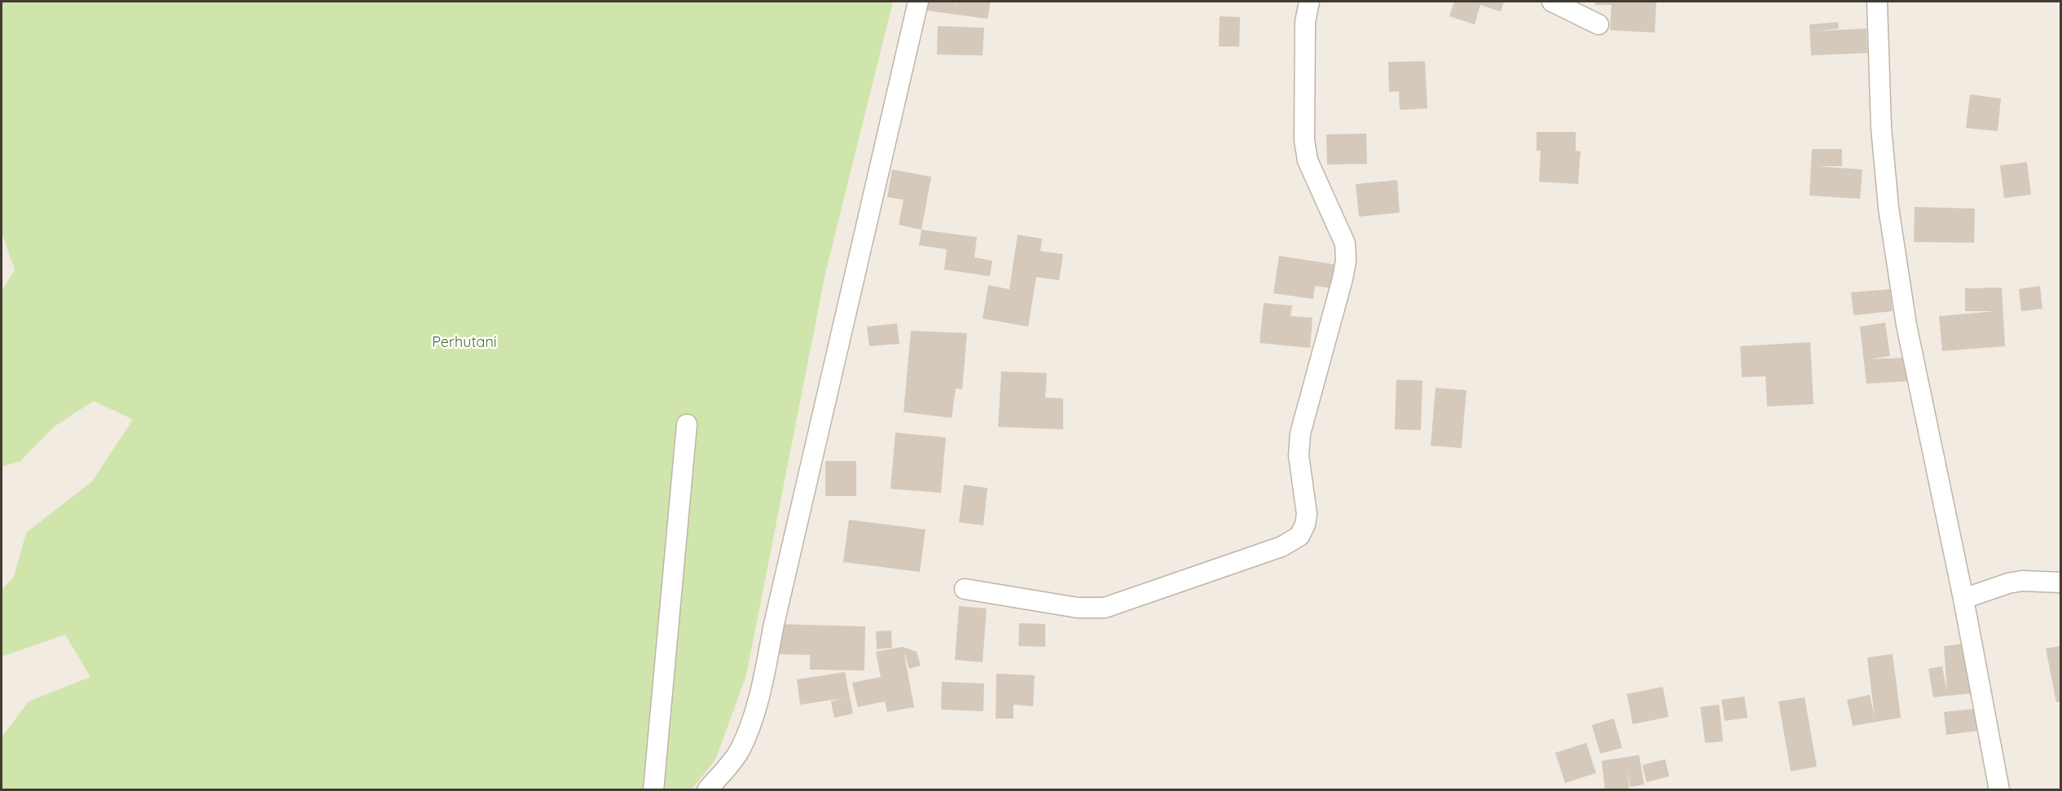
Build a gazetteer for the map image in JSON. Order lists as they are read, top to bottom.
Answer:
{
  "parks": ["Perhutani"]
}
